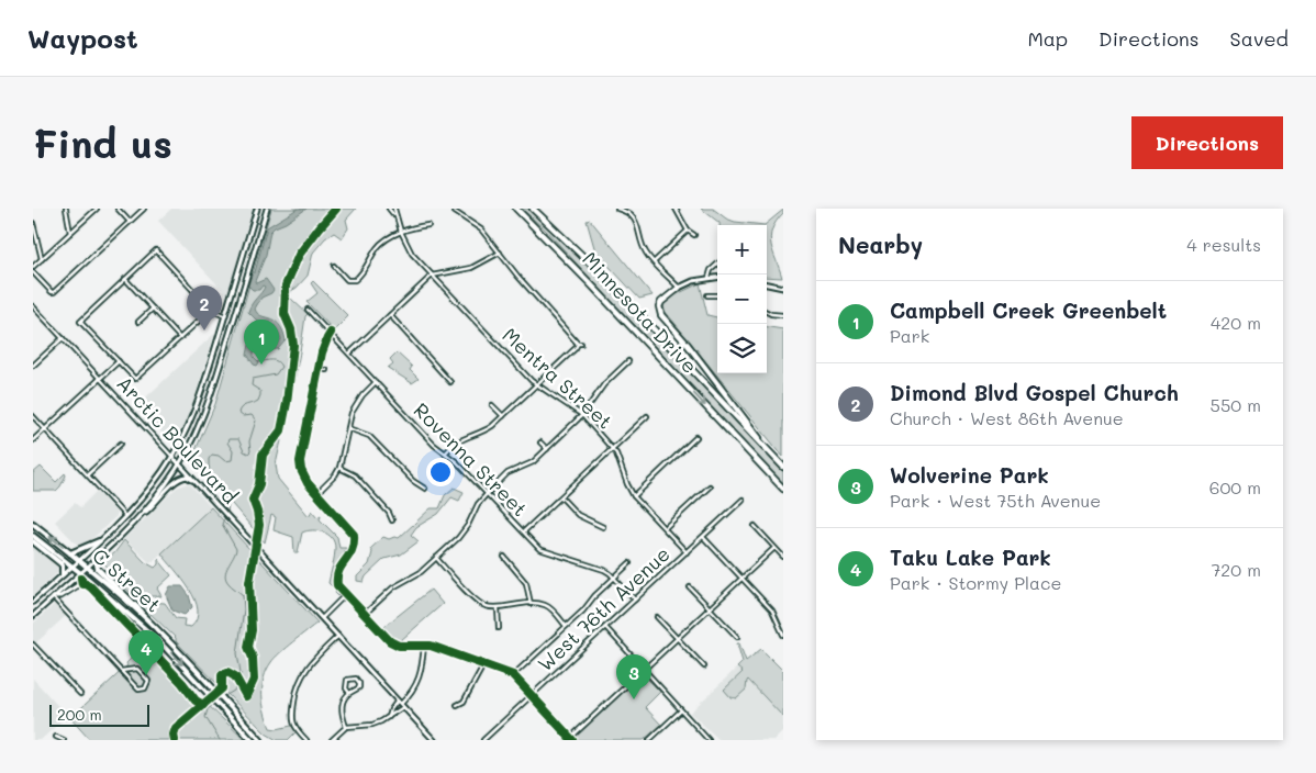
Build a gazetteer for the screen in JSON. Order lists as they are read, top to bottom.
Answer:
{
  "streets": {
    "highway": ["Minnesota Drive"],
    "main road": ["Arctic Boulevard", "C Street"],
    "street": ["Mentra Street", "Rovenna Street", "West 76th Avenue"]
  },
  "crossings": [
    ["Mentra Street", "West 76th Avenue"],
    ["Rovenna Street", "West 76th Avenue"]
  ],
  "scale_bar": "200 m",
  "page": {
    "header": "Waypost",
    "nav": ["Map", "Directions", "Saved"],
    "buttons": "Directions",
    "title": "Find us",
    "heading": ["Nearby", "4 results"],
    "map_buttons": ["+", "−"],
    "list": [
      {
        "mark": "1",
        "name": "Campbell Creek Greenbelt",
        "note": "Park",
        "value": "420 m"
      },
      {
        "mark": "2",
        "name": "Dimond Blvd Gospel Church",
        "note": "Church · West 86th Avenue",
        "value": "550 m"
      },
      {
        "mark": "3",
        "name": "Wolverine Park",
        "note": "Park · West 75th Avenue",
        "value": "600 m"
      },
      {
        "mark": "4",
        "name": "Taku Lake Park",
        "note": "Park · Stormy Place",
        "value": "720 m"
      }
    ],
    "pins": [
      "2",
      "1",
      "4",
      "3"
    ],
    "scale": "200 m"
  }
}
